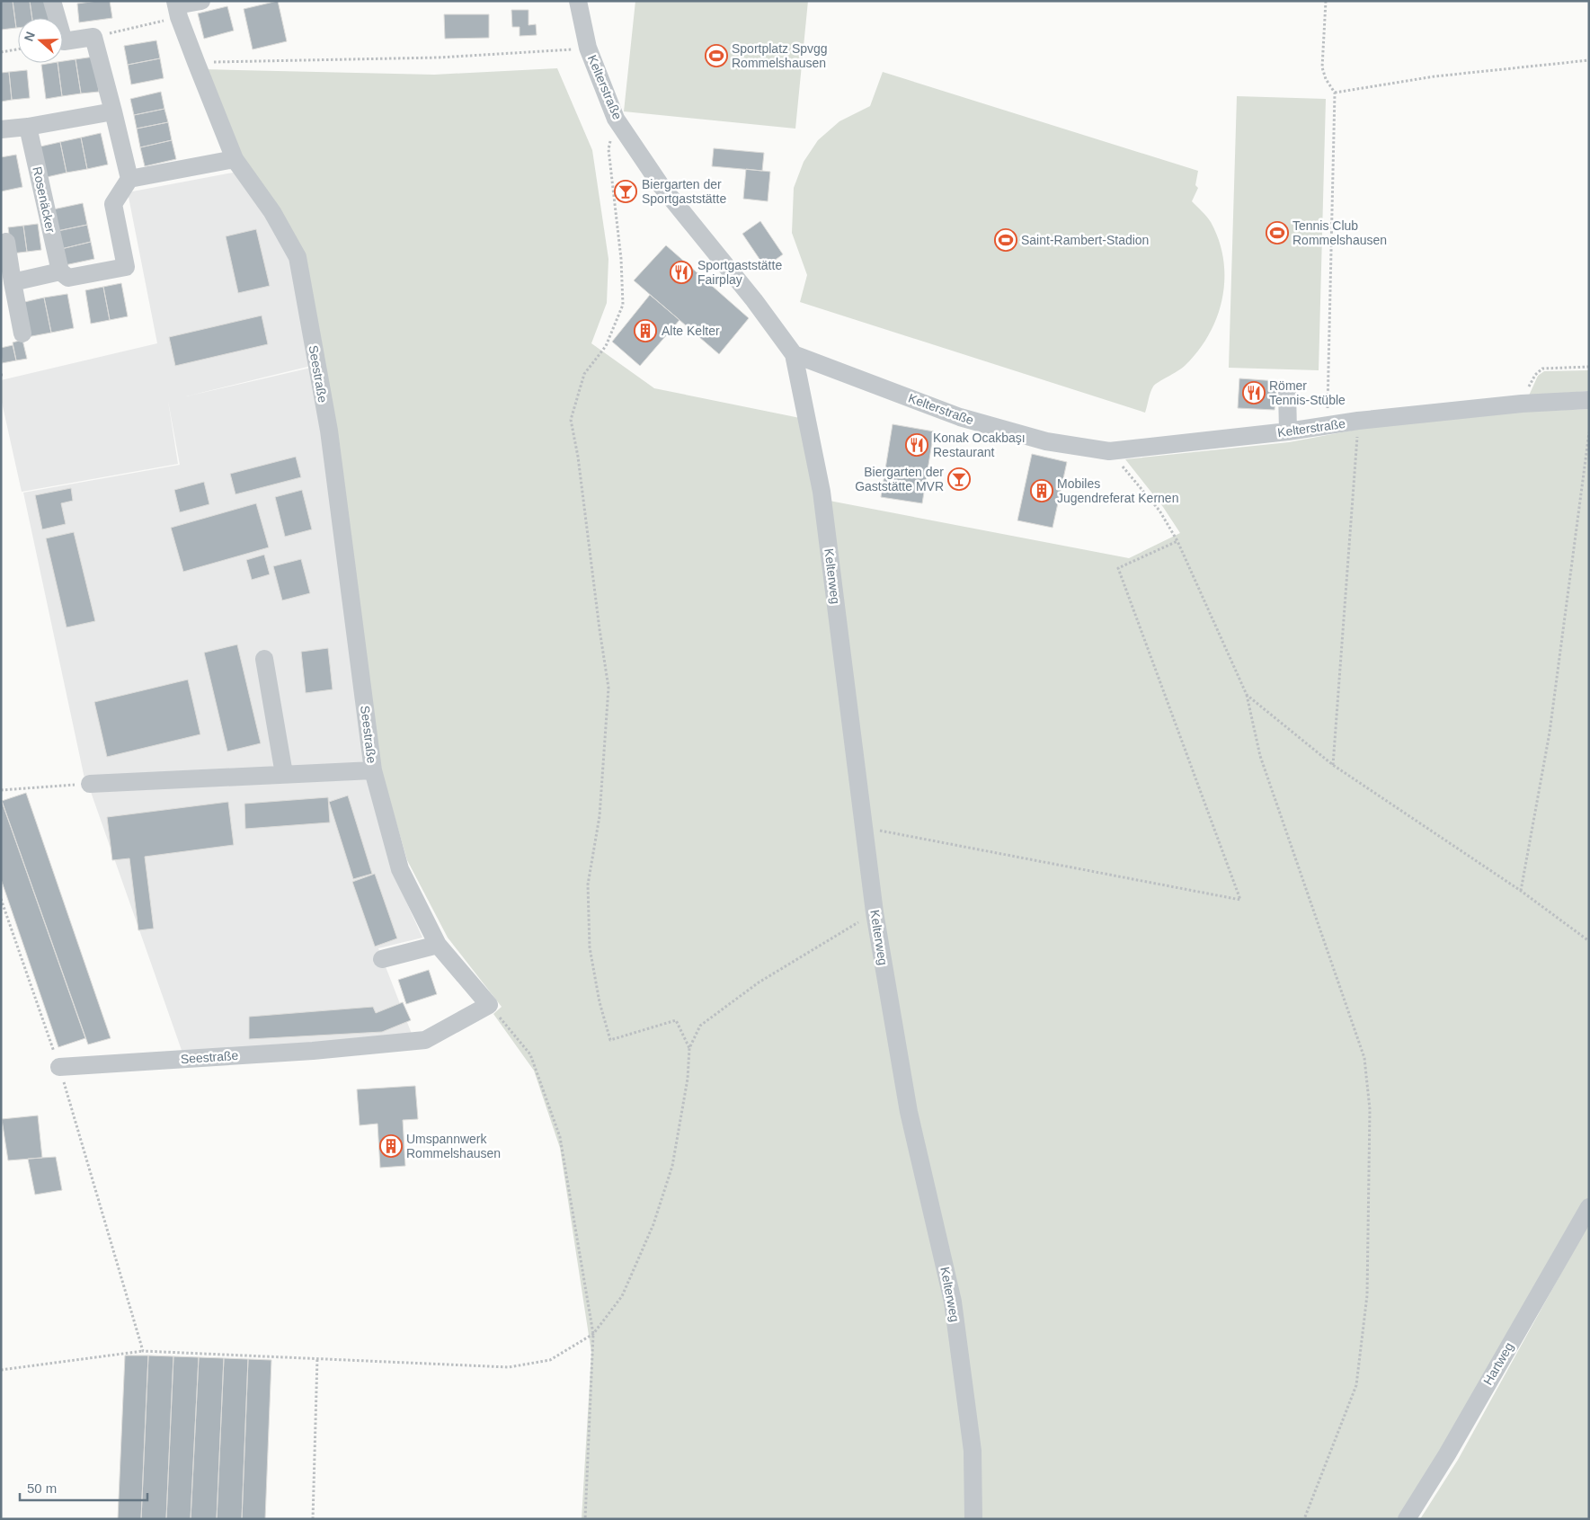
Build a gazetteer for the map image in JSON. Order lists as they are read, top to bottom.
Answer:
{
  "streets": {
    "street": [
      "Kelterstraße",
      "Rosenäcker",
      "Seestraße",
      "Kelterweg",
      "Hartweg"
    ]
  },
  "crossings": [
    ["Kelterstraße", "Kelterweg"]
  ],
  "places": {
    "sports": ["Sportplatz Spvgg Rommelshausen", "Tennis Club Rommelshausen", "Saint-Rambert-Stadion"],
    "bar": ["Biergarten der Sportgaststätte", "Biergarten der Gaststätte MVR"],
    "restaurant": ["Sportgaststätte Fairplay", "Römer Tennis-Stüble", "Konak Ocakbaşı Restaurant"],
    "building": ["Alte Kelter", "Mobiles Jugendreferat Kernen", "Umspannwerk Rommelshausen"]
  },
  "scale_bar": "50 m",
  "north": "left"
}
